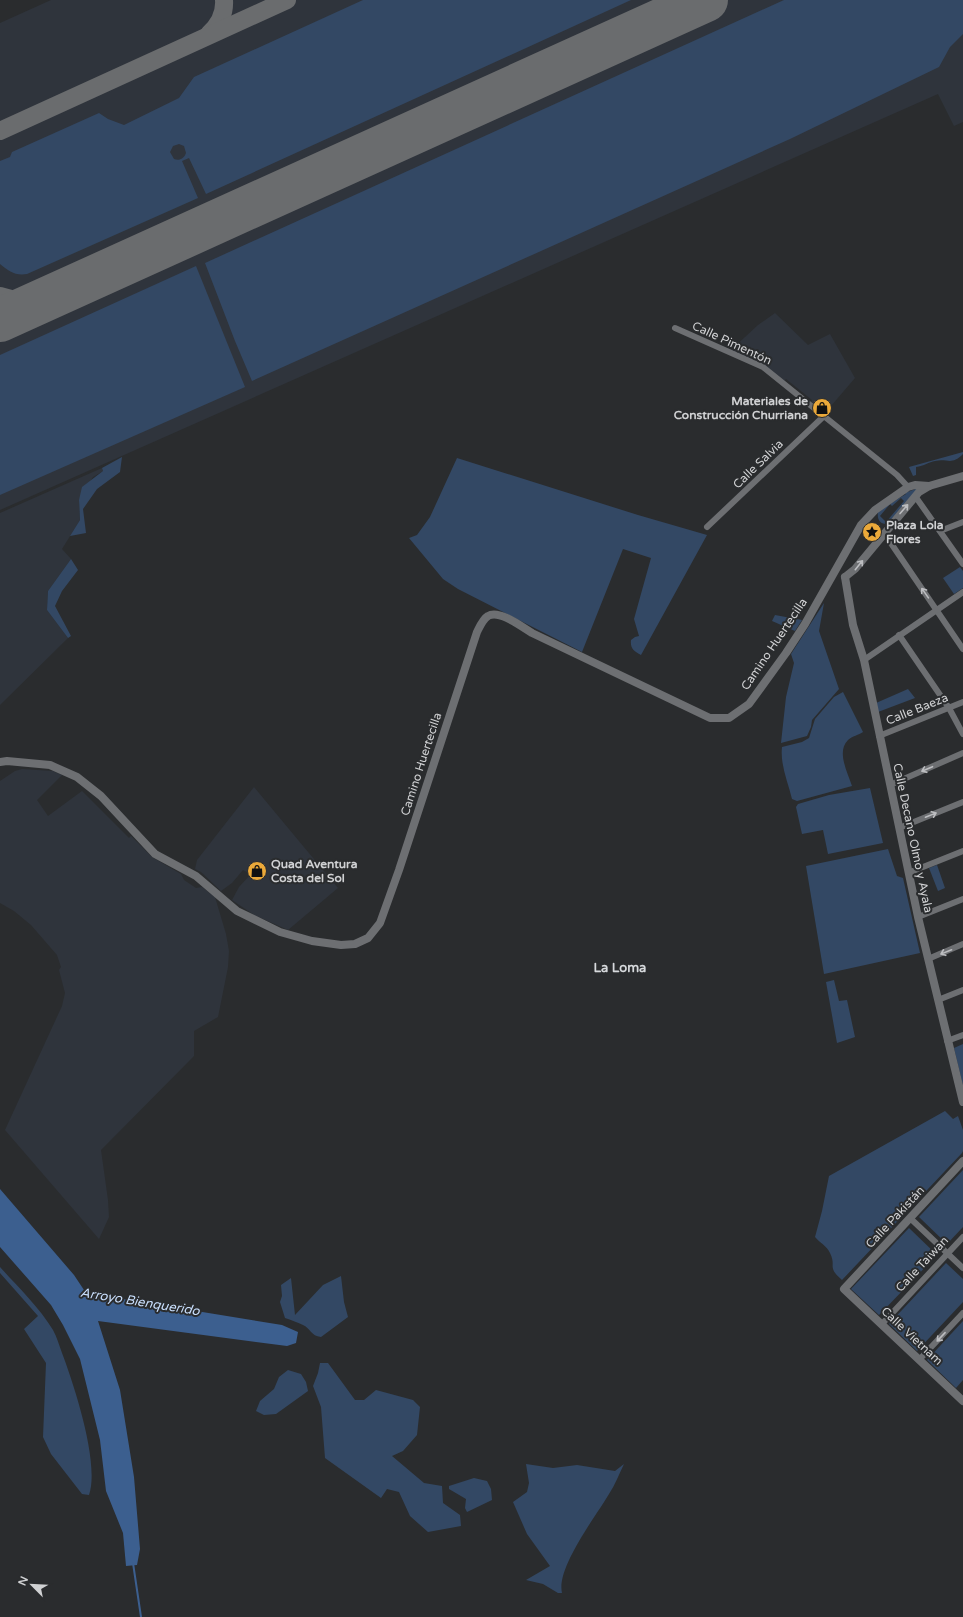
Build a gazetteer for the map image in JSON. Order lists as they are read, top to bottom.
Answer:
{
  "streets": {
    "street": [
      "Calle Pimentón",
      "Calle Salvia",
      "Camino Huertecilla",
      "Calle Baeza",
      "Calle Decano Olmo y Ayala",
      "Calle Pakistán",
      "Calle Taiwan",
      "Calle Vietnam"
    ]
  },
  "crossings": [
    ["Calle Pimentón", "Calle Salvia"],
    ["Calle Baeza", "Calle Decano Olmo y Ayala"],
    ["Calle Pakistán", "Calle Vietnam"],
    ["Calle Taiwan", "Calle Vietnam"]
  ],
  "districts": ["La Loma"],
  "water": ["Arroyo Bienquerido"],
  "places": {
    "shop": ["Materiales de Construcción Churriana", "Quad Aventura Costa del Sol"],
    "place": ["Plaza Lola Flores"]
  },
  "north": "top left"
}
